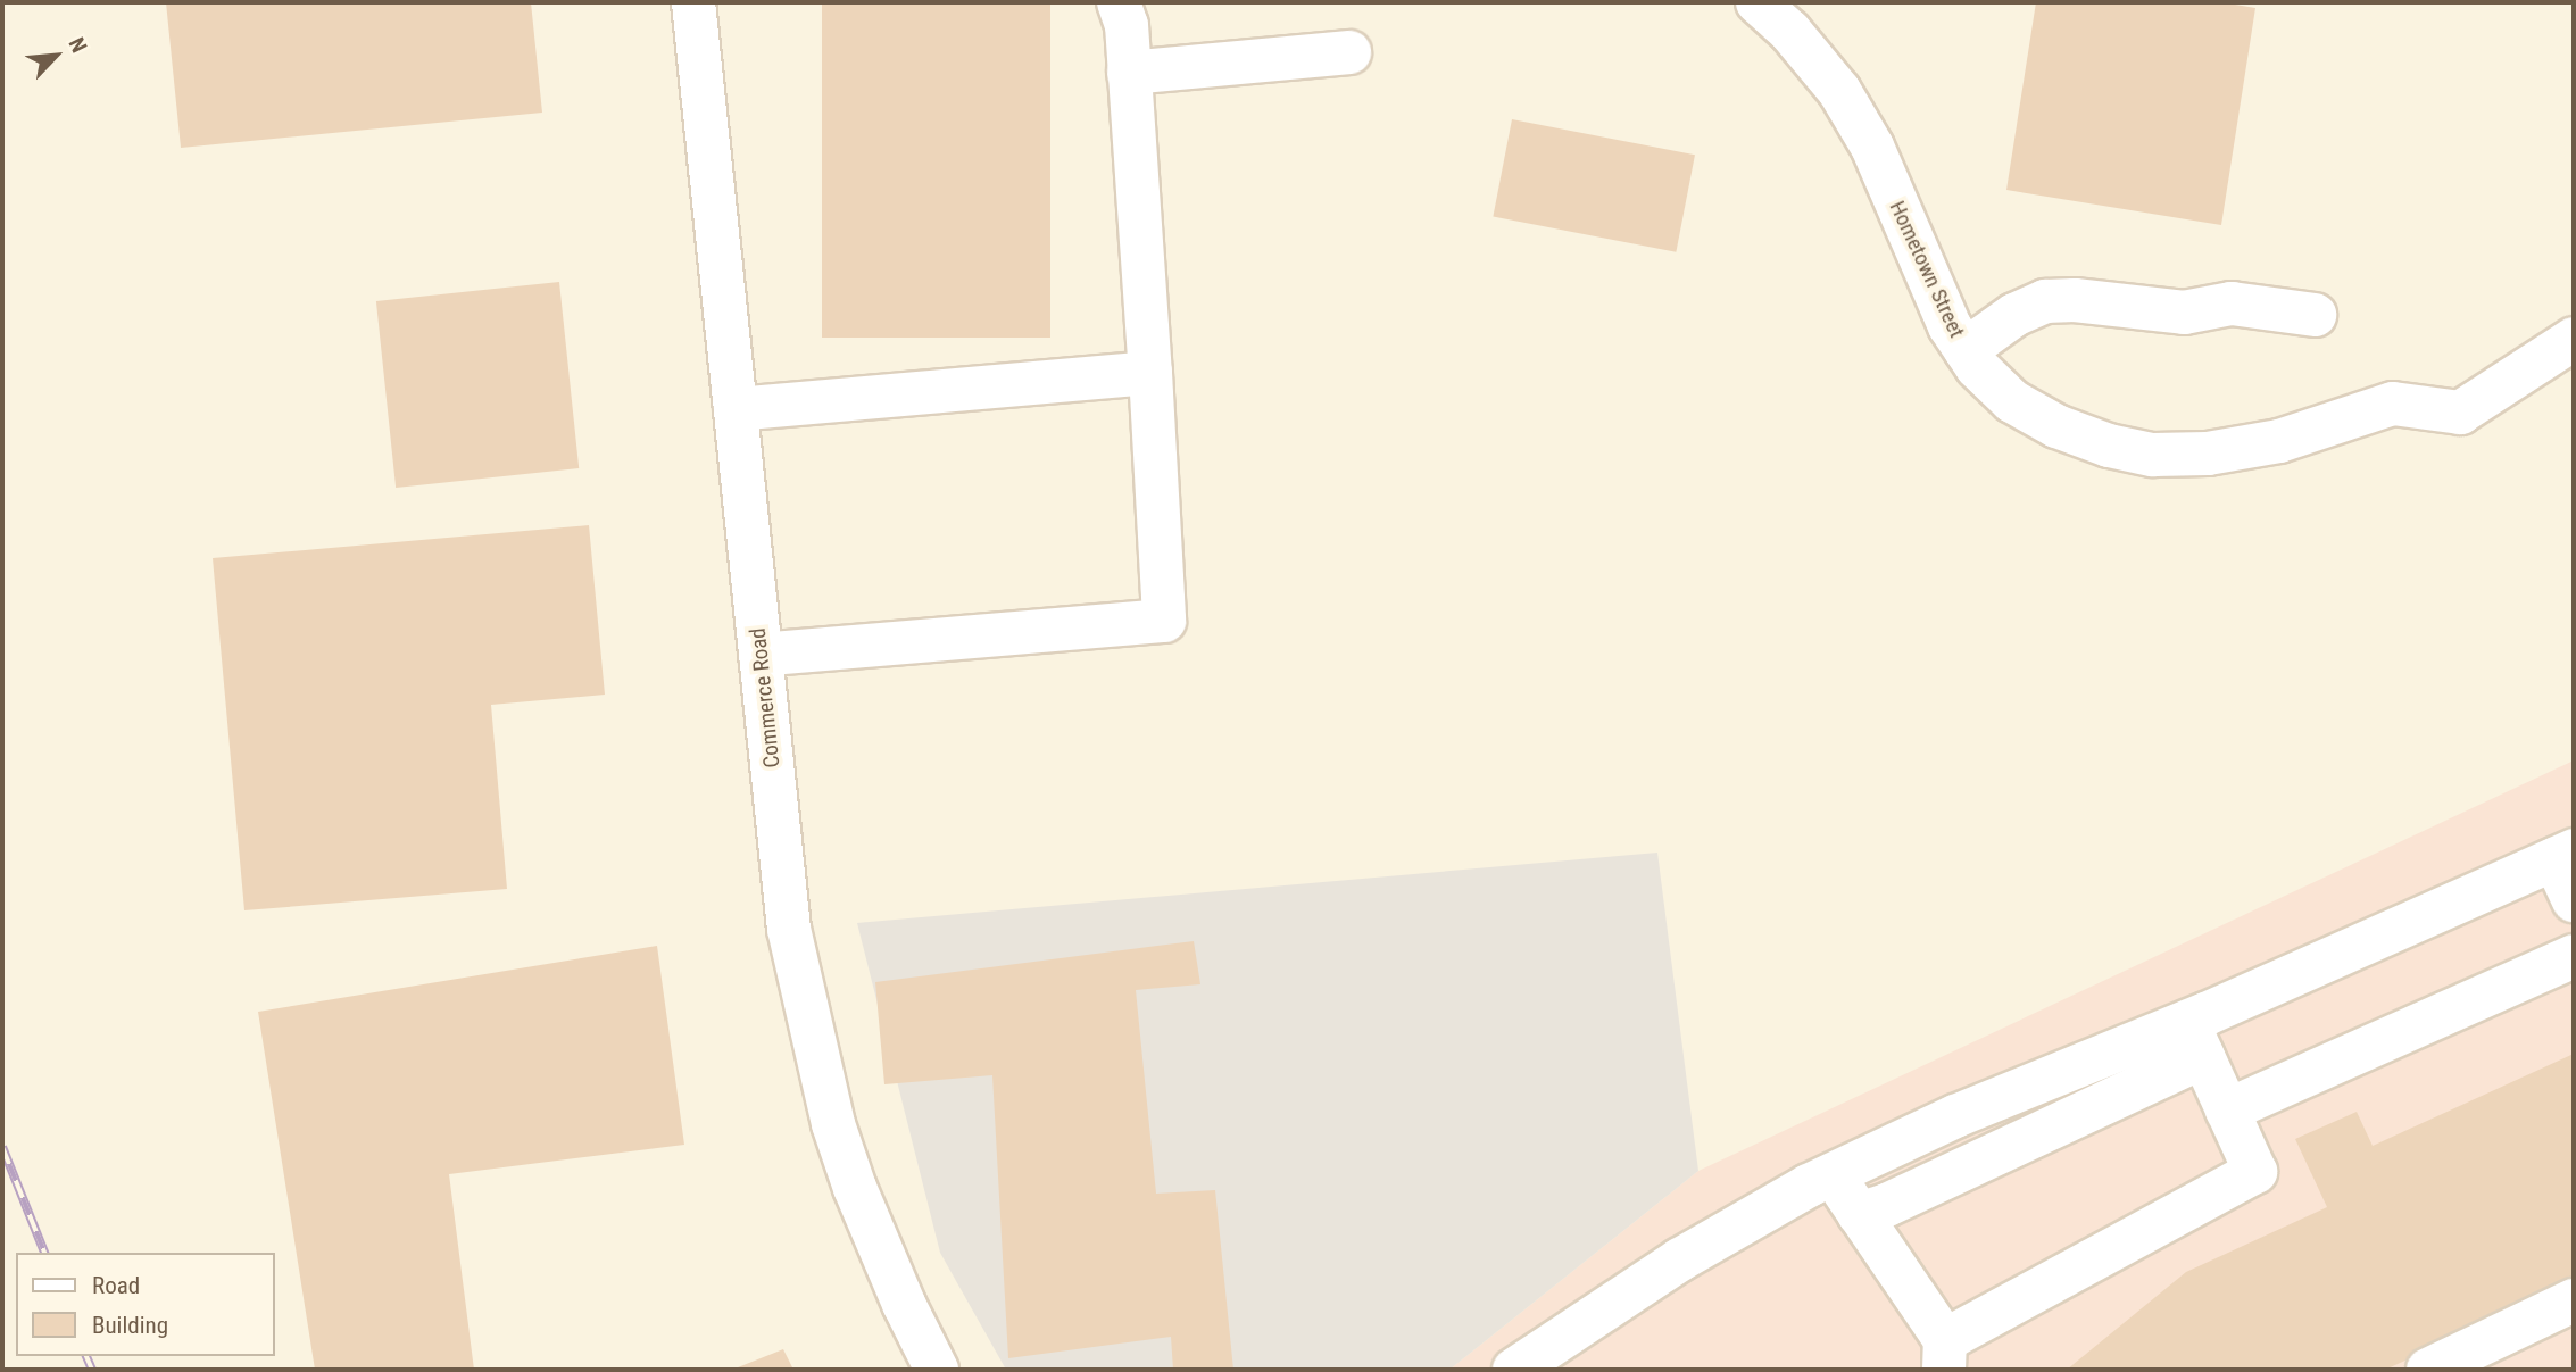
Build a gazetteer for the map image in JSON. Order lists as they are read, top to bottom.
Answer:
{
  "streets": {
    "street": ["Hometown Street", "Commerce Road"]
  },
  "legend": ["Road", "Building"],
  "north": "top right"
}
